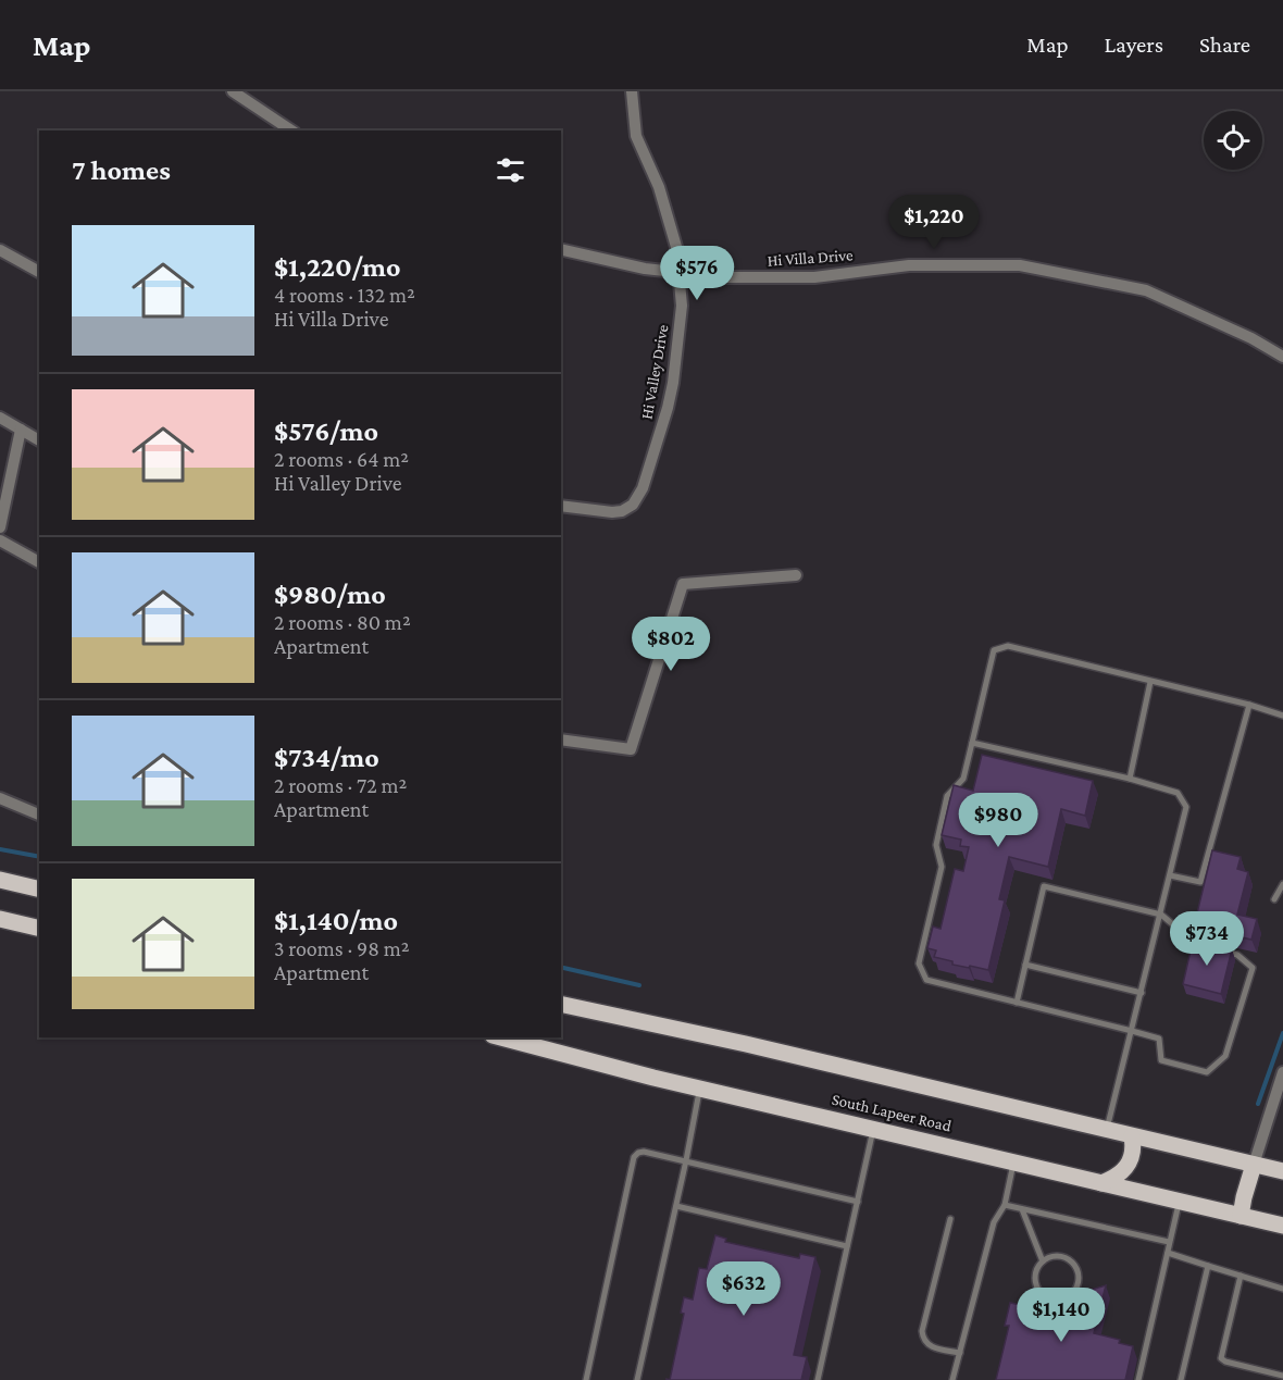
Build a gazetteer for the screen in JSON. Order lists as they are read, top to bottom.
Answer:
{
  "streets": {
    "main road": ["South Lapeer Road"],
    "street": ["Hi Villa Drive", "Hi Valley Drive"]
  },
  "crossings": [
    ["Hi Villa Drive", "Hi Valley Drive"]
  ],
  "page": {
    "header": "Map",
    "nav": ["Map", "Layers", "Share"],
    "heading": "7 homes",
    "price": [
      "$1,220",
      "$576",
      "$802",
      "$980",
      "$734",
      "$632",
      "$1,140"
    ],
    "list": [
      {
        "name": "$1,220/mo",
        "note": "4 rooms · 132 m² · Hi Villa Drive"
      },
      {
        "name": "$576/mo",
        "note": "2 rooms · 64 m² · Hi Valley Drive"
      },
      {
        "name": "$980/mo",
        "note": "2 rooms · 80 m² · Apartment"
      },
      {
        "name": "$734/mo",
        "note": "2 rooms · 72 m² · Apartment"
      },
      {
        "name": "$1,140/mo",
        "note": "3 rooms · 98 m² · Apartment"
      }
    ]
  }
}
